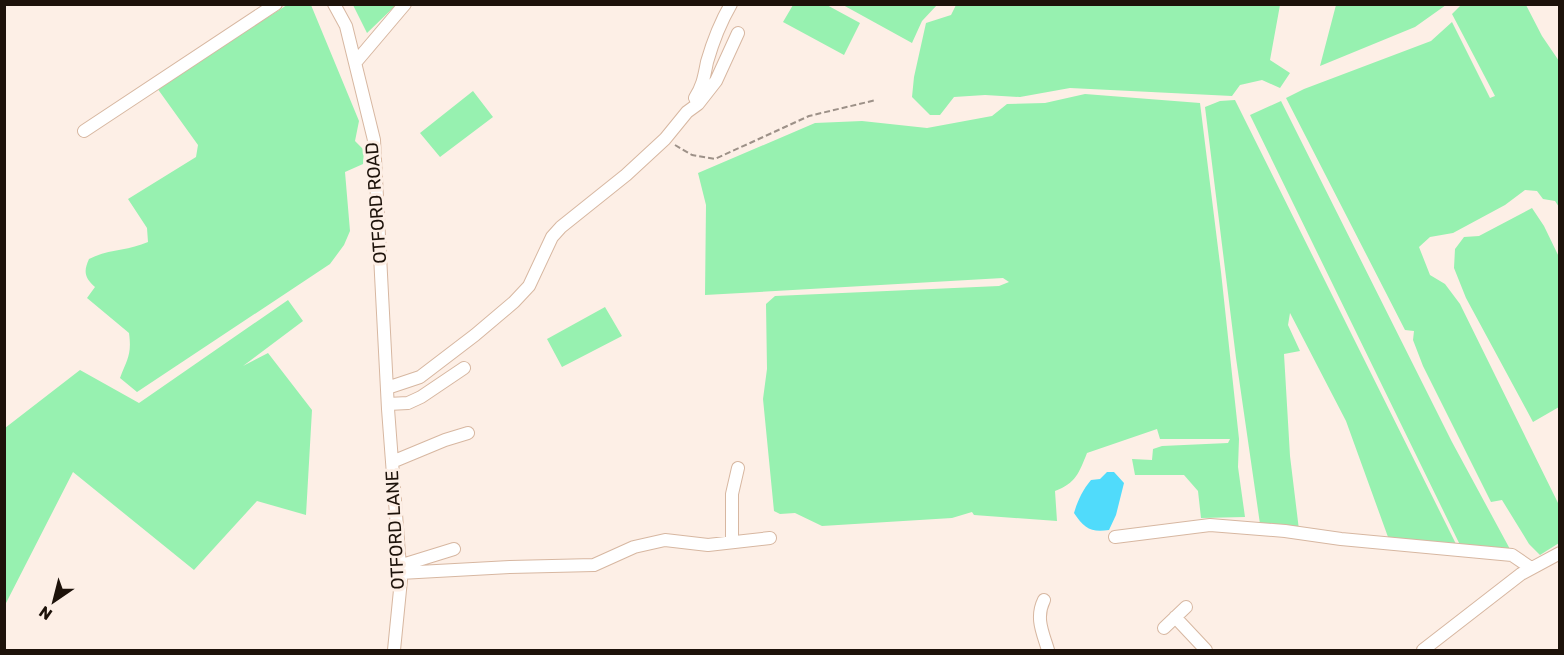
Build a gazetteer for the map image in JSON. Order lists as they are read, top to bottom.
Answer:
{
  "streets": {
    "street": ["OTFORD ROAD", "OTFORD LANE"]
  },
  "crossings": [
    ["OTFORD ROAD", "OTFORD LANE"]
  ],
  "north": "bottom left"
}
